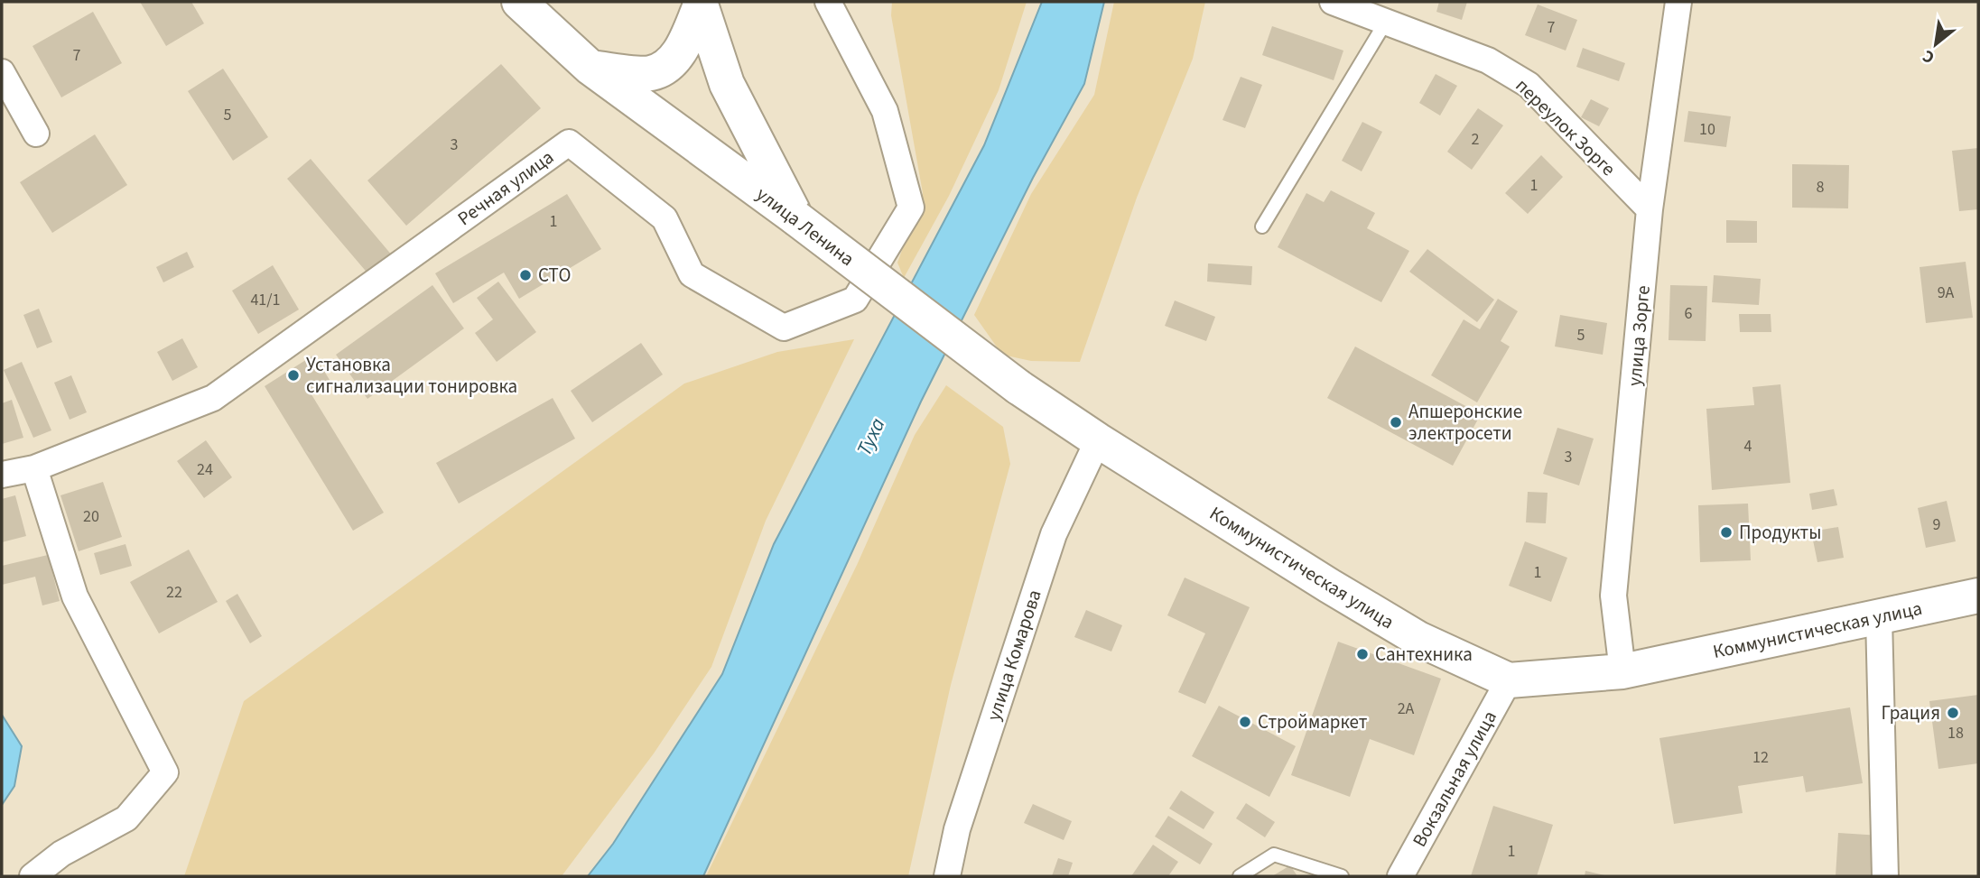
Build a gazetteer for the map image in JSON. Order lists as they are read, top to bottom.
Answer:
{
  "streets": {
    "main road": ["улица Ленина", "Коммунистическая улица"],
    "street": [
      "переулок Зорге",
      "Речная улица",
      "улица Зорге",
      "улица Комарова",
      "Вокзальная улица"
    ]
  },
  "crossings": [
    ["переулок Зорге", "улица Зорге"],
    ["улица Ленина", "Коммунистическая улица"],
    ["улица Зорге", "Коммунистическая улица"],
    ["Коммунистическая улица", "улица Комарова"],
    ["Коммунистическая улица", "Вокзальная улица"]
  ],
  "water": ["Туха"],
  "places": [
    "СТО",
    "Установка сигнализации тонировка",
    "Апшеронские электросети",
    "Продукты",
    "Сантехника",
    "Грация",
    "Строймаркет"
  ],
  "house_numbers": [
    "7",
    "7",
    "5",
    "10",
    "2",
    "3",
    "1",
    "8",
    "1",
    "9А",
    "41/1",
    "6",
    "5",
    "4",
    "3",
    "24",
    "20",
    "9",
    "1",
    "22",
    "2А",
    "18",
    "12",
    "1"
  ],
  "north": "bottom left"
}
